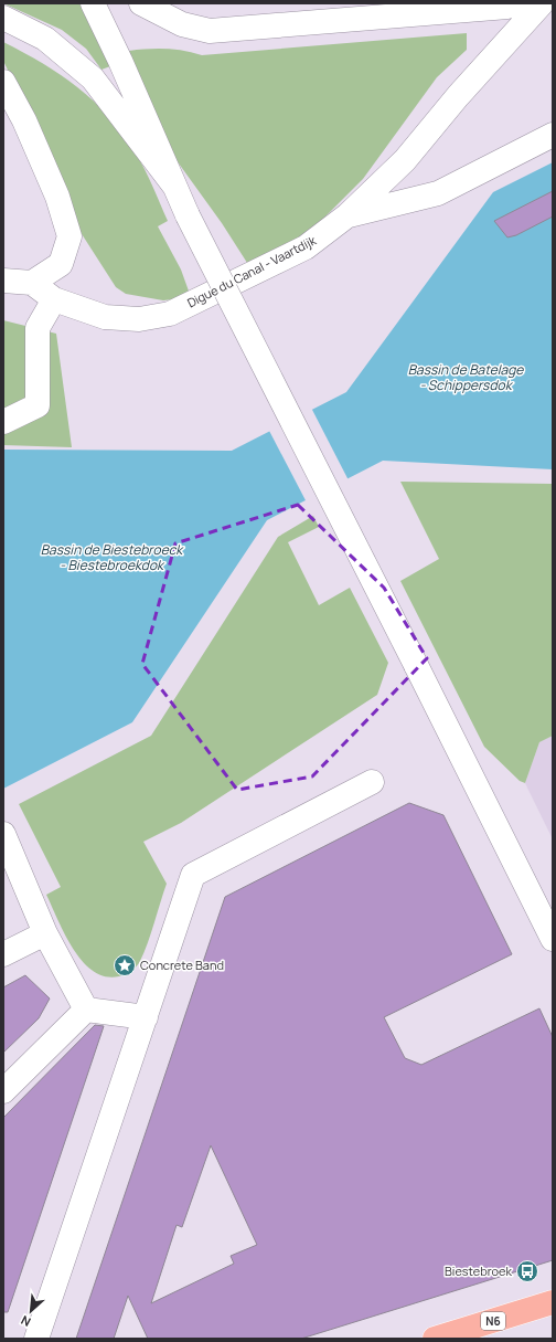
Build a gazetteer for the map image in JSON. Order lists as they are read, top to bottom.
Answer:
{
  "streets": {
    "main road": ["N6"],
    "street": ["Digue du Canal - Vaartdijk"]
  },
  "water": ["Bassin de Batelage - Schippersdok", "Bassin de Biestebroeck - Biestebroekdok"],
  "places": {
    "place": ["Concrete Band"],
    "bus stop": ["Biestebroek"]
  },
  "north": "bottom left"
}
